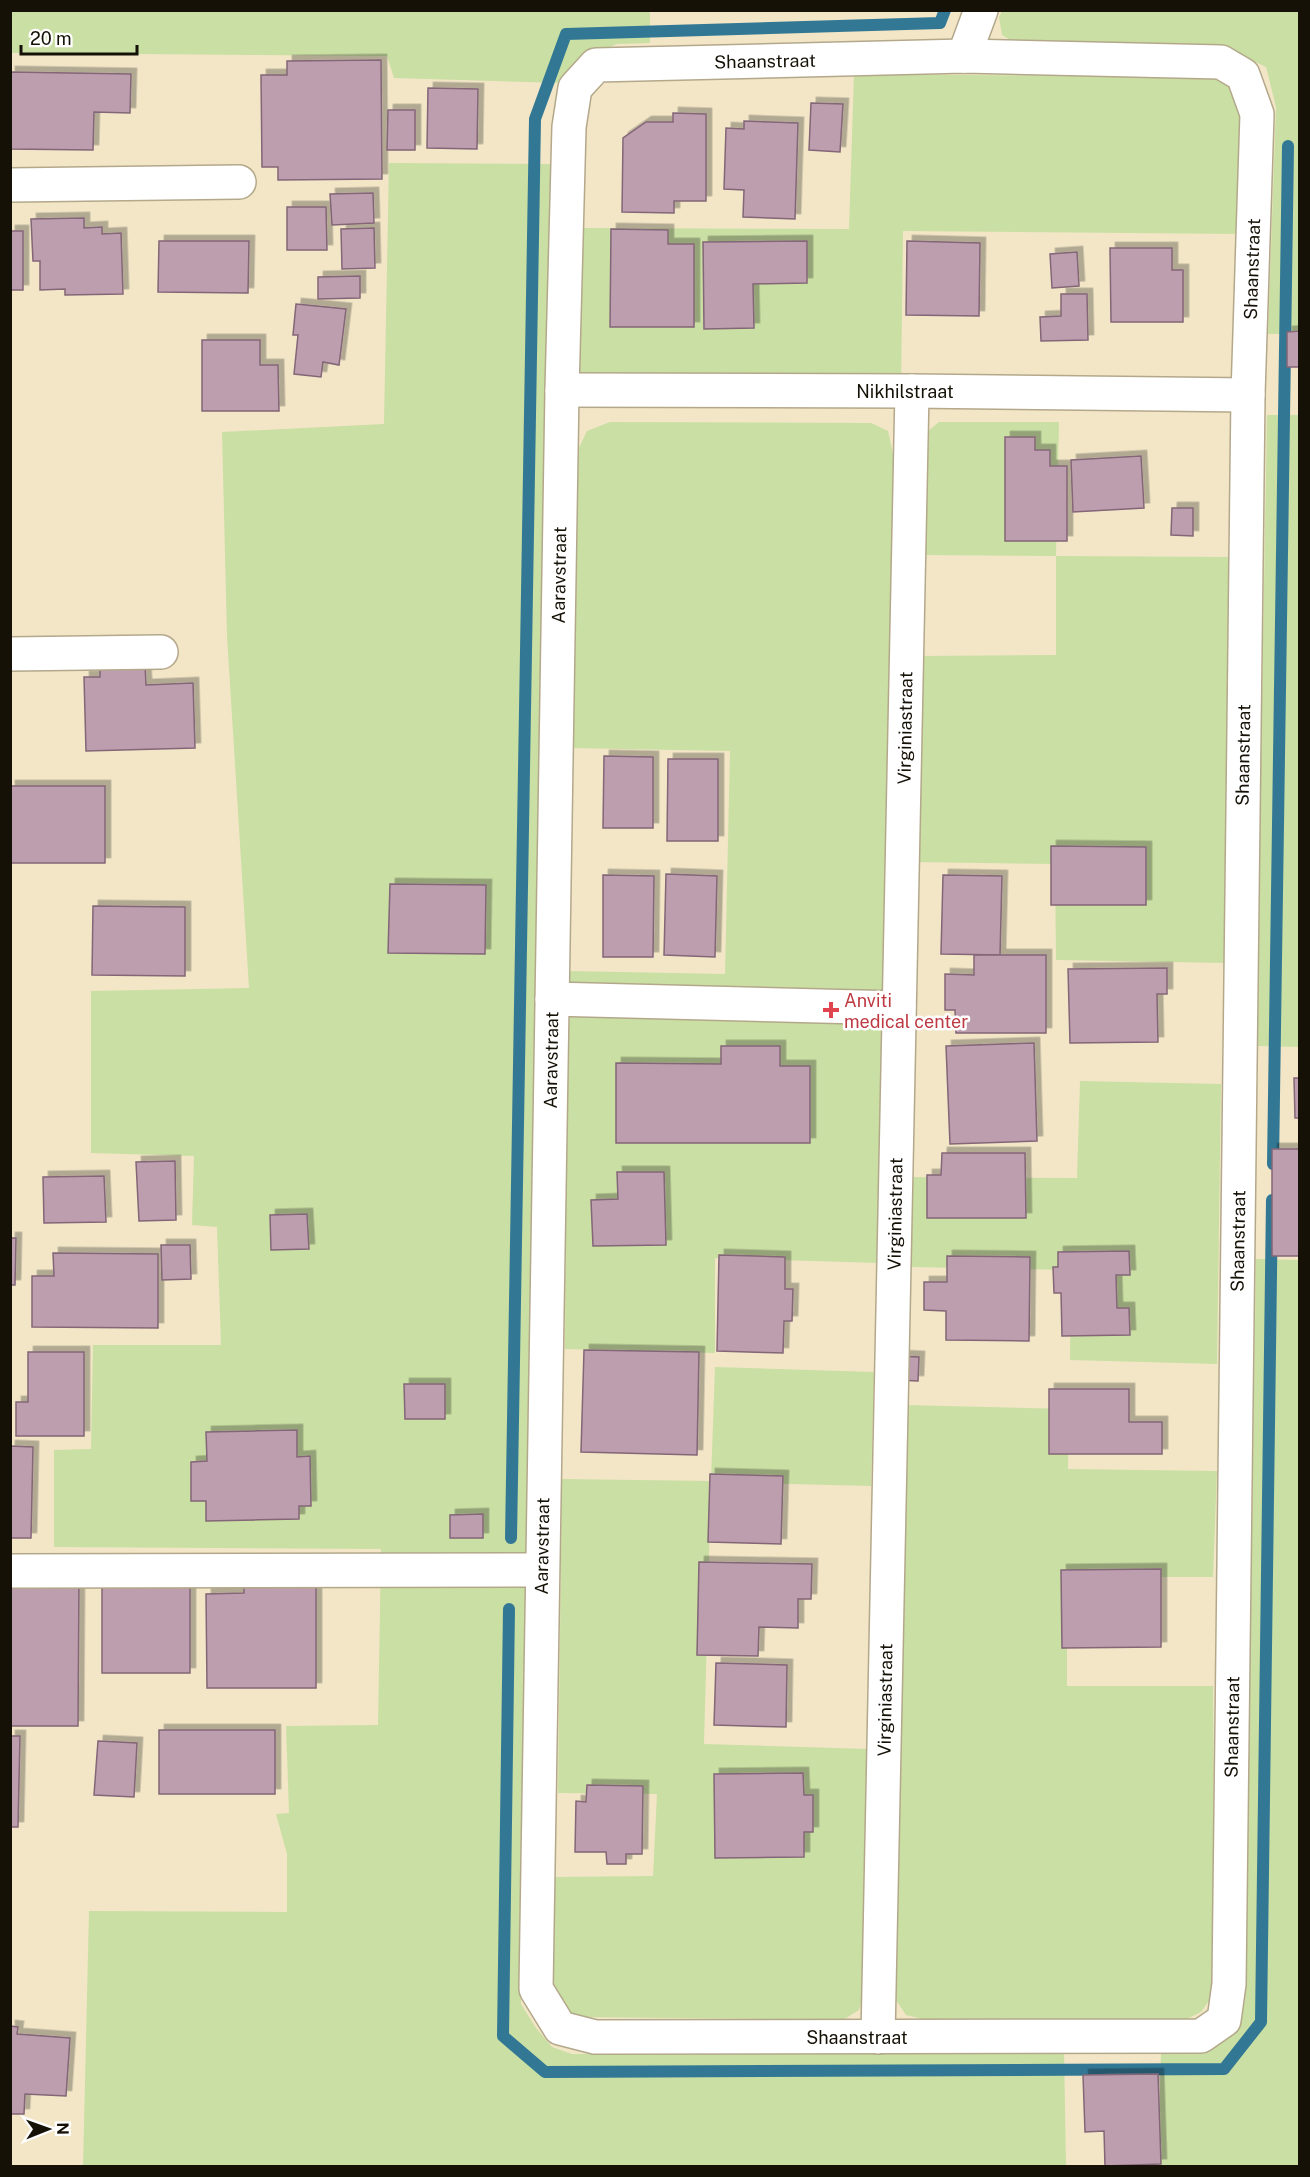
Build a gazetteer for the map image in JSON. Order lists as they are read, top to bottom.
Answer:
{
  "streets": {
    "street": [
      "Shaanstraat",
      "Nikhilstraat",
      "Aaravstraat",
      "Virginiastraat"
    ]
  },
  "crossings": [
    ["Shaanstraat", "Nikhilstraat"],
    ["Shaanstraat", "Aaravstraat"],
    ["Shaanstraat", "Virginiastraat"],
    ["Nikhilstraat", "Aaravstraat"],
    ["Nikhilstraat", "Virginiastraat"]
  ],
  "places": {
    "health": ["Anviti medical center"]
  },
  "scale_bar": "20 m",
  "north": "right"
}
